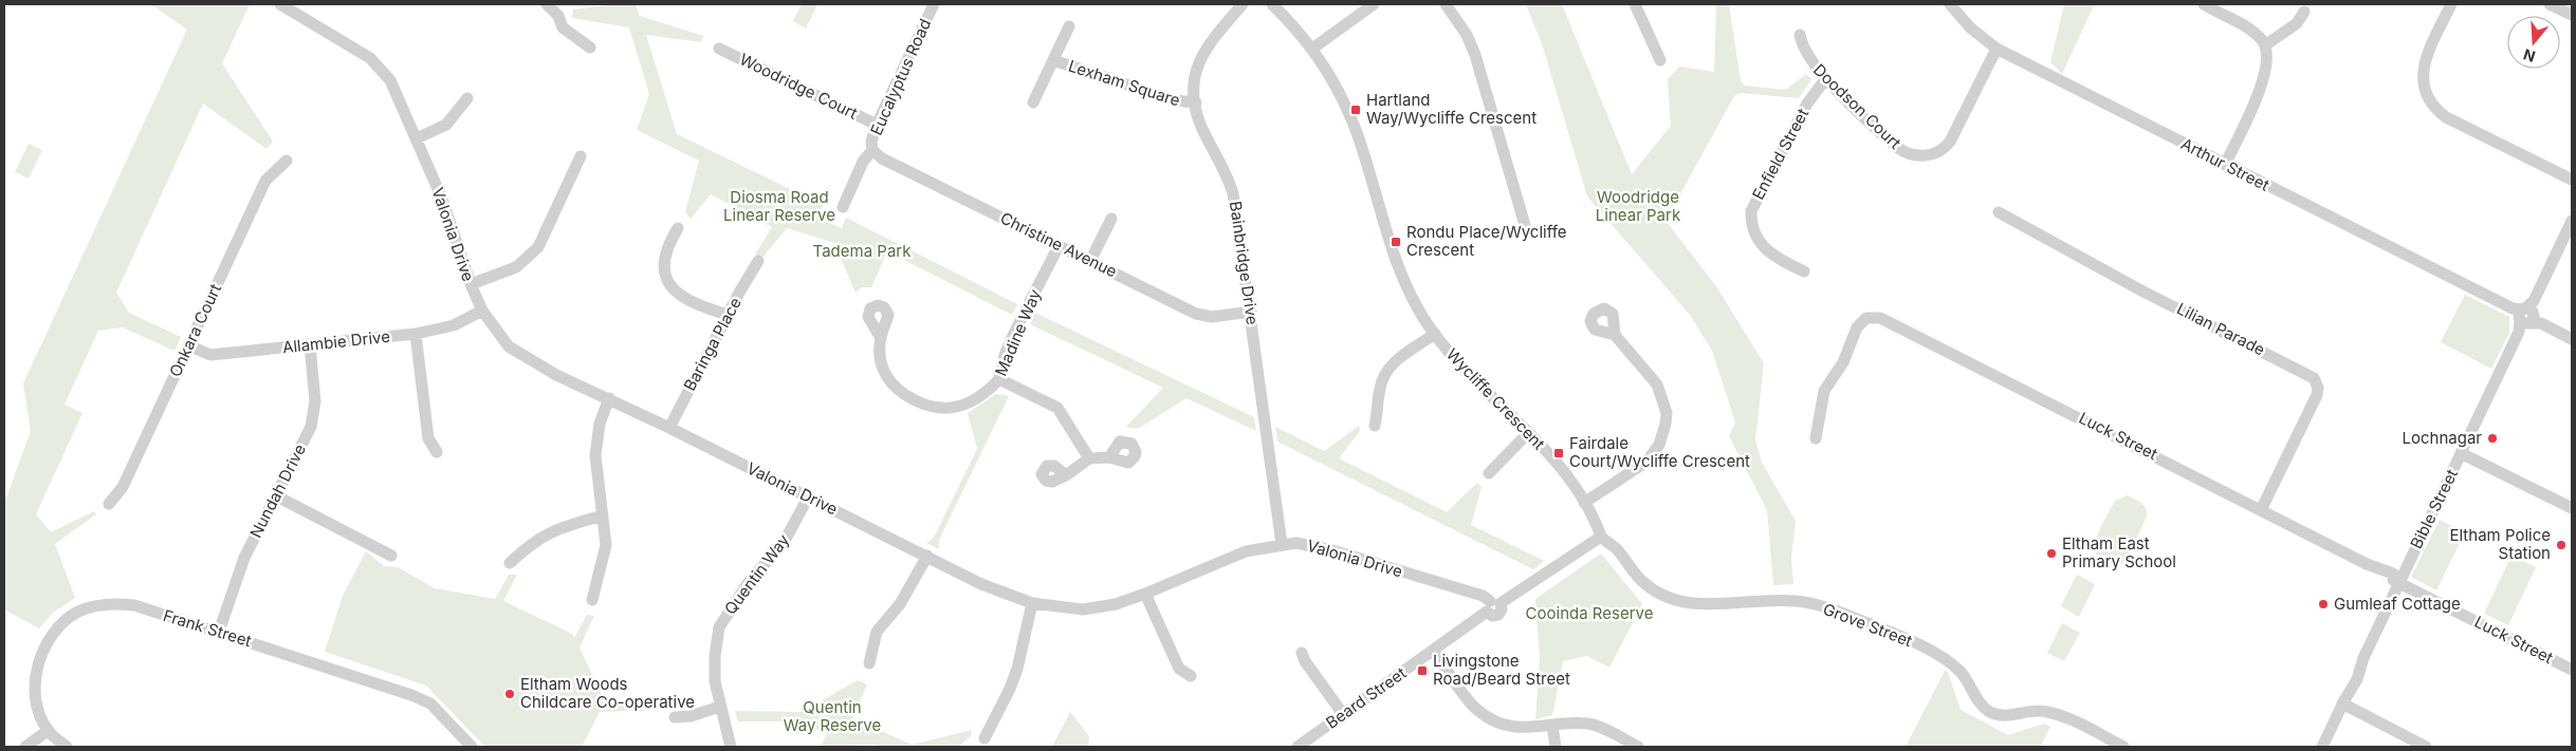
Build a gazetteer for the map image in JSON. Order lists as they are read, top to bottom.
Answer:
{
  "streets": {
    "street": [
      "Eucalyptus Road",
      "Lexham Square",
      "Woodridge Court",
      "Doodson Court",
      "Enfield Street",
      "Arthur Street",
      "Valonia Drive",
      "Christine Avenue",
      "Bainbridge Drive",
      "Lilian Parade",
      "Onkara Court",
      "Madine Way",
      "Allambie Drive",
      "Baringa Place",
      "Wycliffe Crescent",
      "Luck Street",
      "Nundah Drive",
      "Bible Street",
      "Quentin Way",
      "Grove Street",
      "Frank Street",
      "Beard Street"
    ]
  },
  "crossings": [
    ["Eucalyptus Road", "Woodridge Court"],
    ["Eucalyptus Road", "Christine Avenue"],
    ["Lexham Square", "Bainbridge Drive"],
    ["Doodson Court", "Enfield Street"],
    ["Doodson Court", "Arthur Street"],
    ["Arthur Street", "Bible Street"],
    ["Valonia Drive", "Bainbridge Drive"],
    ["Valonia Drive", "Allambie Drive"],
    ["Valonia Drive", "Baringa Place"],
    ["Valonia Drive", "Quentin Way"],
    ["Valonia Drive", "Beard Street"],
    ["Christine Avenue", "Bainbridge Drive"],
    ["Christine Avenue", "Madine Way"],
    ["Lilian Parade", "Luck Street"],
    ["Onkara Court", "Allambie Drive"],
    ["Allambie Drive", "Nundah Drive"],
    ["Wycliffe Crescent", "Grove Street"],
    ["Wycliffe Crescent", "Beard Street"],
    ["Luck Street", "Bible Street"],
    ["Nundah Drive", "Frank Street"],
    ["Grove Street", "Beard Street"]
  ],
  "parks": [
    "Diosma Road Linear Reserve",
    "Woodridge Linear Park",
    "Tadema Park",
    "Cooinda Reserve",
    "Quentin Way Reserve"
  ],
  "places": {
    "transit": [
      "Hartland Way/Wycliffe Crescent",
      "Rondu Place/Wycliffe Crescent",
      "Fairdale Court/Wycliffe Crescent",
      "Livingstone Road/Beard Street"
    ],
    "other": [
      "Lochnagar",
      "Eltham Police Station",
      "Eltham East Primary School",
      "Gumleaf Cottage",
      "Eltham Woods Childcare Co-operative"
    ]
  },
  "north": "bottom"
}
